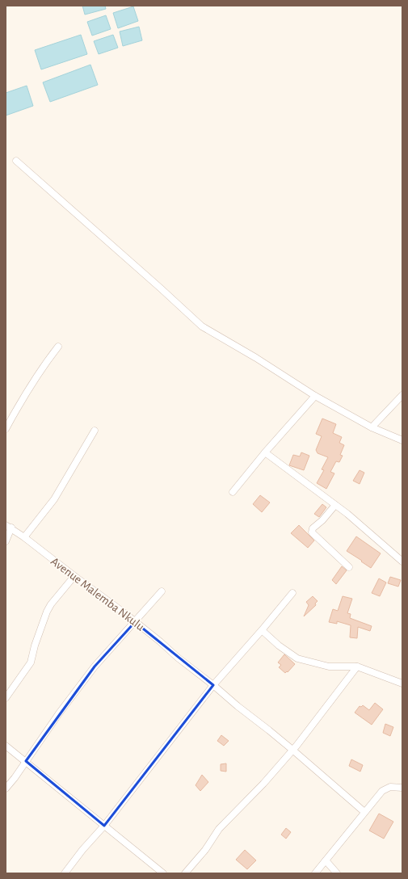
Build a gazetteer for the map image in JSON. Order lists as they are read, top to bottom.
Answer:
{
  "streets": {
    "street": ["Avenue Malemba Nkulu"]
  }
}
